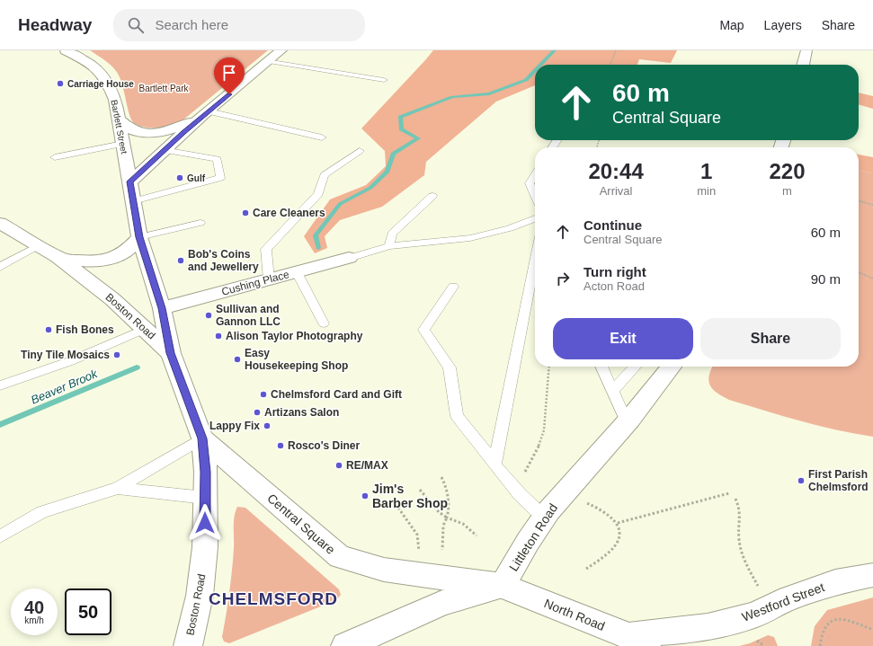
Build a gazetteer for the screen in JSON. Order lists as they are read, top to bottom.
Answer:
{
  "streets": {
    "main road": [
      "Bartlett Street",
      "Cushing Place",
      "Boston Road",
      "Central Square",
      "Littleton Road",
      "Westford Street",
      "North Road"
    ]
  },
  "crossings": [
    ["Boston Road", "Central Square"],
    ["Central Square", "Littleton Road"],
    ["Central Square", "North Road"],
    ["Littleton Road", "North Road"],
    ["Westford Street", "North Road"]
  ],
  "districts": ["CHELMSFORD"],
  "water": ["Beaver Brook"],
  "parks": ["Bartlett Park"],
  "places": [
    "Carriage House",
    "Gulf",
    "Care Cleaners",
    "Bob's Coins and Jewellery",
    "Sullivan and Gannon LLC",
    "Fish Bones",
    "Alison Taylor Photography",
    "Tiny Tile Mosaics",
    "Easy Housekeeping Shop",
    "Chelmsford Card and Gift",
    "Artizans Salon",
    "Lappy Fix",
    "Rosco's Diner",
    "RE/MAX",
    "First Parish Chelmsford",
    "Jim's Barber Shop"
  ],
  "page": {
    "header": "Headway",
    "search": "Search here",
    "nav": ["Map", "Layers", "Share"],
    "turn": ["60 m", "Central Square"],
    "eta": [
      "20:44",
      "Arrival",
      "1",
      "min",
      "220",
      "m"
    ],
    "list": [
      {
        "name": "Continue",
        "note": "Central Square",
        "value": "60 m"
      },
      {
        "name": "Turn right",
        "note": "Acton Road",
        "value": "90 m"
      }
    ],
    "buttons": ["Exit", "Share"],
    "speed": "40 km/h",
    "limit": "50"
  }
}
